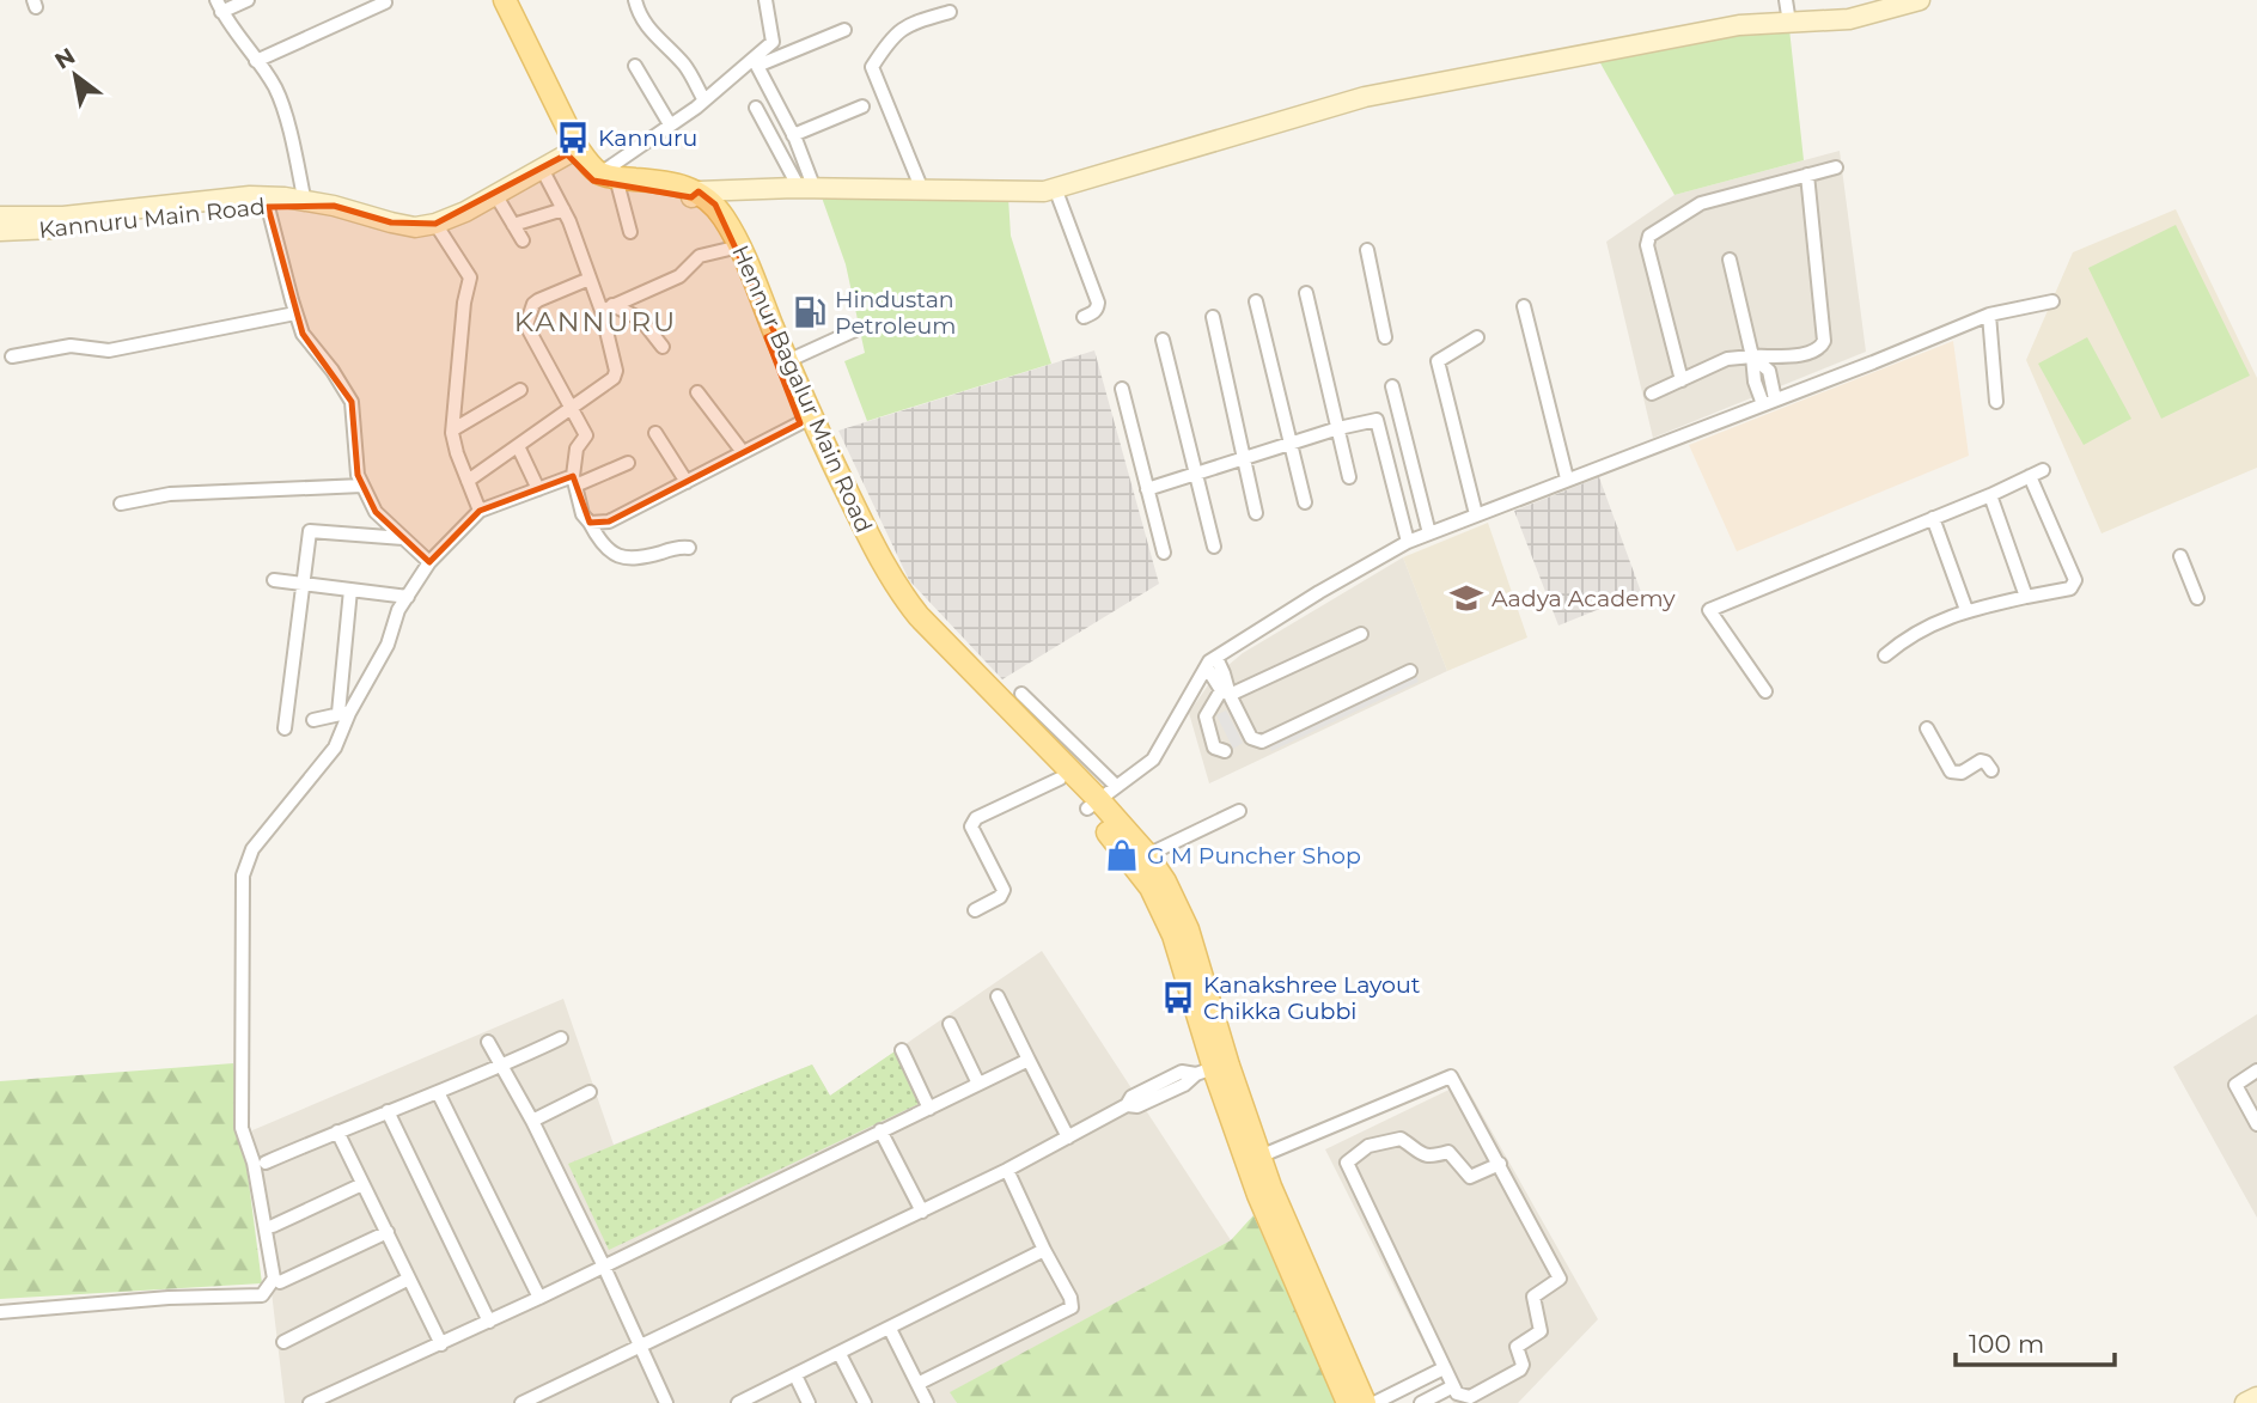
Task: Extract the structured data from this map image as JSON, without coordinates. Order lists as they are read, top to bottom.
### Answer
{
  "streets": {
    "main road": ["Hennur Bagalur Main Road"],
    "street": ["Kannuru Main Road"]
  },
  "districts": ["KANNURU"],
  "places": {
    "bus stop": ["Kannuru", "Kanakshree Layout Chikka Gubbi"],
    "fuel station": ["Hindustan Petroleum"],
    "school or university": ["Aadya Academy"],
    "shop": ["G M Puncher Shop"]
  },
  "scale_bar": "100 m",
  "north": "top left"
}
